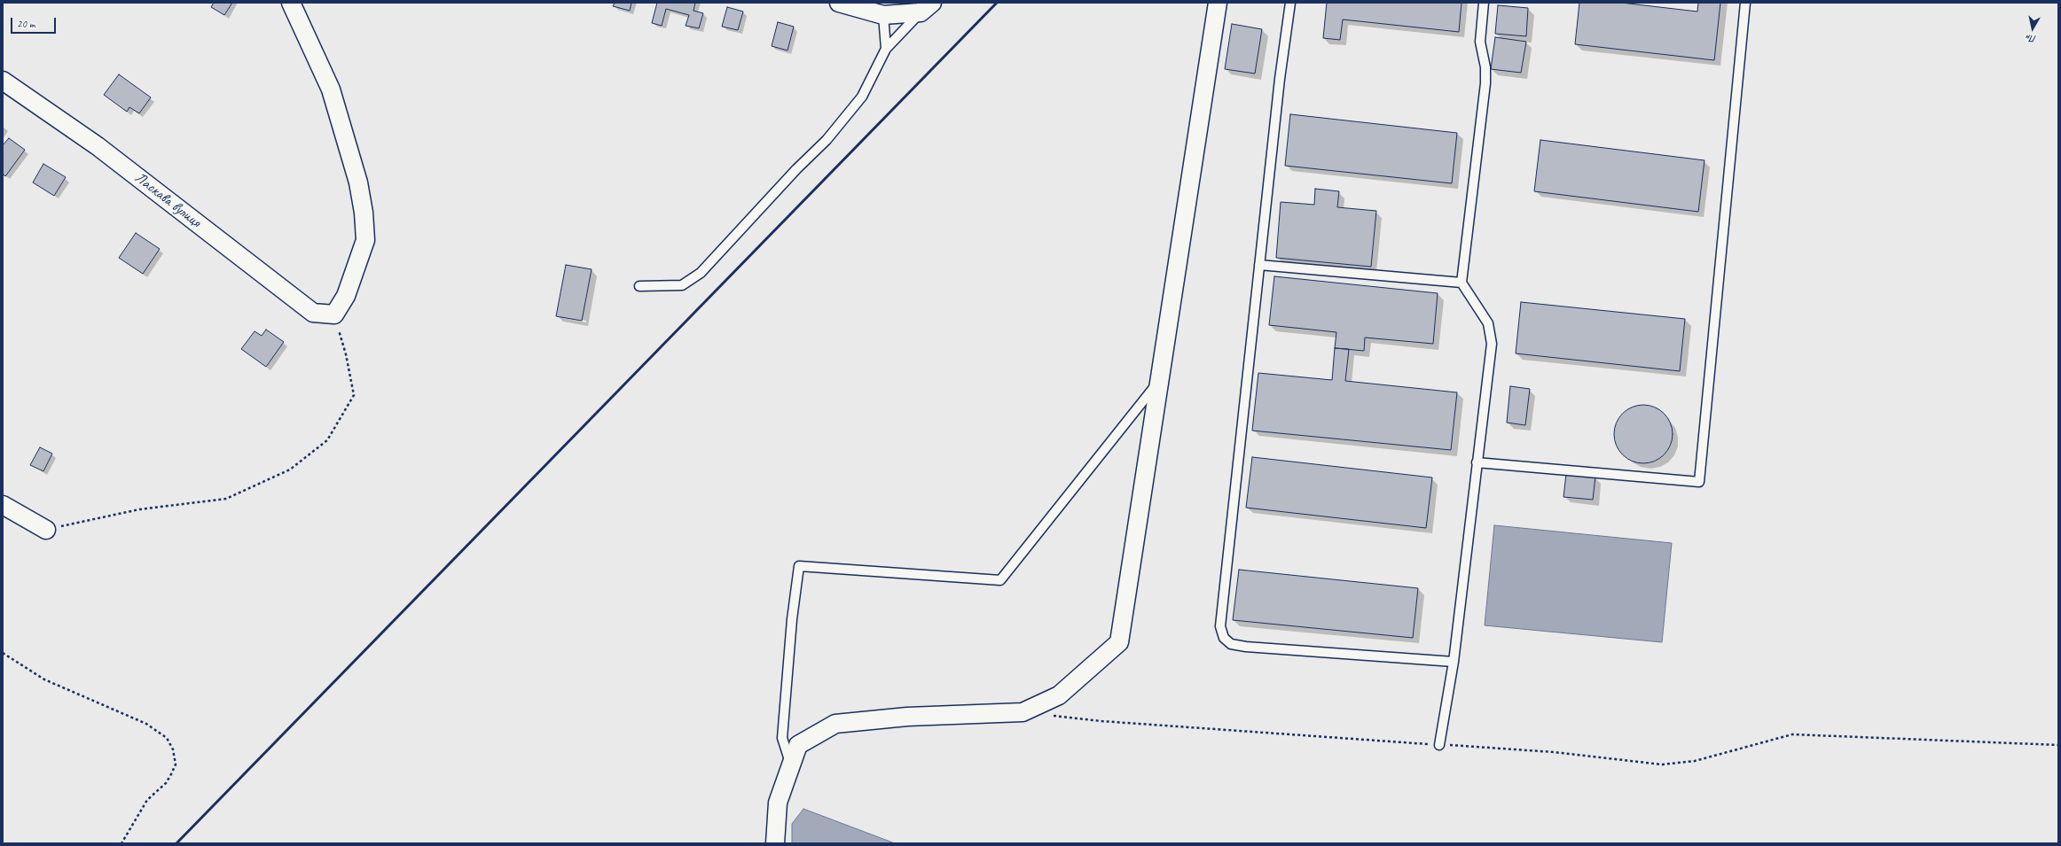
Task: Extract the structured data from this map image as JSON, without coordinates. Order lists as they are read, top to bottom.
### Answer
{
  "streets": {
    "street": ["Ласкава вулиця"]
  },
  "scale_bar": "20 m",
  "north": "bottom"
}
